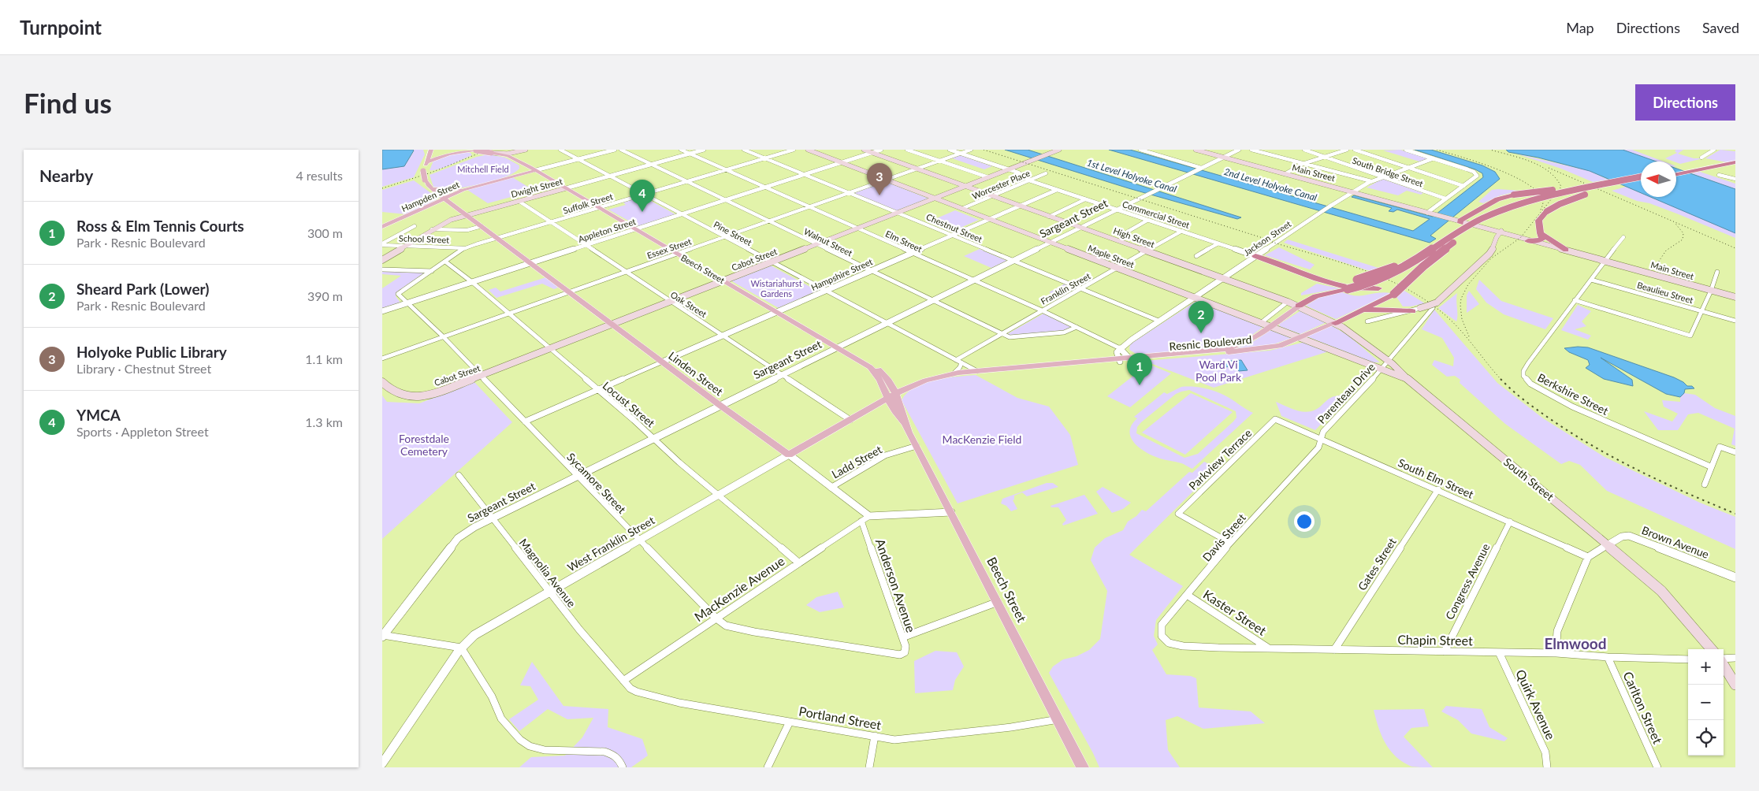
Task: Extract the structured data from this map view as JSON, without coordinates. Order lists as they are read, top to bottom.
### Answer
{
  "streets": {
    "main road": [
      "Main Street",
      "Dwight Street",
      "Hampden Street",
      "High Street",
      "Maple Street",
      "Cabot Street",
      "Beech Street",
      "Resnic Boulevard",
      "Linden Street",
      "South Street",
      "West Franklin Street"
    ],
    "street": [
      "South Bridge Street",
      "Worcester Place",
      "Suffolk Street",
      "Commercial Street",
      "Sargeant Street",
      "Chestnut Street",
      "Appleton Street",
      "Pine Street",
      "Jackson Street",
      "School Street",
      "Elm Street",
      "Walnut Street",
      "Essex Street",
      "Hampshire Street",
      "Franklin Street",
      "Beaulieu Street",
      "Oak Street",
      "Parenteau Drive",
      "Berkshire Street",
      "Locust Street",
      "Parkview Terrace",
      "Ladd Street",
      "South Elm Street",
      "Sycamore Street",
      "Davis Street",
      "Brown Avenue",
      "Gates Street",
      "Magnolia Avenue",
      "Congress Avenue",
      "Anderson Avenue",
      "MacKenzie Avenue",
      "Kaster Street",
      "Chapin Street",
      "Quirk Avenue",
      "Carlton Street",
      "Portland Street"
    ]
  },
  "crossings": [
    ["South Bridge Street", "Jackson Street"],
    ["Main Street", "Sargeant Street"],
    ["Main Street", "Jackson Street"],
    ["Main Street", "Berkshire Street"],
    ["Worcester Place", "Commercial Street"],
    ["Worcester Place", "High Street"],
    ["Worcester Place", "Maple Street"],
    ["Dwight Street", "Pine Street"],
    ["Dwight Street", "School Street"],
    ["Dwight Street", "Elm Street"],
    ["Dwight Street", "Walnut Street"],
    ["Dwight Street", "Beech Street"],
    ["Dwight Street", "Oak Street"],
    ["Dwight Street", "Linden Street"],
    ["Hampden Street", "Pine Street"],
    ["Hampden Street", "Beech Street"],
    ["Hampden Street", "Linden Street"],
    ["Suffolk Street", "Chestnut Street"],
    ["Suffolk Street", "Pine Street"],
    ["Suffolk Street", "School Street"],
    ["Suffolk Street", "Elm Street"],
    ["Suffolk Street", "Walnut Street"],
    ["Suffolk Street", "Beech Street"],
    ["Suffolk Street", "Oak Street"],
    ["Suffolk Street", "Linden Street"],
    ["Suffolk Street", "Locust Street"],
    ["Suffolk Street", "Sycamore Street"],
    ["Commercial Street", "Sargeant Street"],
    ["Commercial Street", "Jackson Street"],
    ["Commercial Street", "Essex Street"],
    ["Commercial Street", "Cabot Street"],
    ["Commercial Street", "Hampshire Street"],
    ["Commercial Street", "Franklin Street"],
    ["Sargeant Street", "Chestnut Street"],
    ["Sargeant Street", "Pine Street"],
    ["Sargeant Street", "High Street"],
    ["Sargeant Street", "Elm Street"],
    ["Sargeant Street", "Walnut Street"],
    ["Sargeant Street", "Maple Street"],
    ["Sargeant Street", "Beech Street"],
    ["Sargeant Street", "Oak Street"],
    ["Sargeant Street", "Linden Street"],
    ["Sargeant Street", "Locust Street"],
    ["Sargeant Street", "Sycamore Street"],
    ["Sargeant Street", "Magnolia Avenue"],
    ["Chestnut Street", "Appleton Street"],
    ["Chestnut Street", "Jackson Street"],
    ["Chestnut Street", "Essex Street"],
    ["Chestnut Street", "Cabot Street"],
    ["Chestnut Street", "Hampshire Street"],
    ["Chestnut Street", "Franklin Street"],
    ["Appleton Street", "Pine Street"],
    ["Appleton Street", "High Street"],
    ["Appleton Street", "Elm Street"],
    ["Appleton Street", "Walnut Street"],
    ["Appleton Street", "Maple Street"],
    ["Appleton Street", "Beech Street"],
    ["Appleton Street", "Oak Street"],
    ["Appleton Street", "Linden Street"],
    ["Appleton Street", "Locust Street"],
    ["Appleton Street", "Sycamore Street"],
    ["Pine Street", "Essex Street"],
    ["Pine Street", "Cabot Street"],
    ["Pine Street", "Hampshire Street"],
    ["Pine Street", "Franklin Street"],
    ["Pine Street", "Resnic Boulevard"],
    ["High Street", "Jackson Street"],
    ["High Street", "Essex Street"],
    ["High Street", "Cabot Street"],
    ["High Street", "Hampshire Street"],
    ["High Street", "Franklin Street"],
    ["High Street", "Resnic Boulevard"],
    ["High Street", "Parenteau Drive"],
    ["High Street", "South Street"],
    ["Jackson Street", "Elm Street"],
    ["Jackson Street", "Maple Street"],
    ["Elm Street", "Walnut Street"],
    ["Elm Street", "Essex Street"],
    ["Elm Street", "Cabot Street"],
    ["Elm Street", "Hampshire Street"],
    ["Elm Street", "Franklin Street"],
    ["Walnut Street", "Essex Street"],
    ["Walnut Street", "Cabot Street"],
    ["Walnut Street", "Hampshire Street"],
    ["Walnut Street", "Franklin Street"],
    ["Essex Street", "Maple Street"],
    ["Essex Street", "Beech Street"],
    ["Essex Street", "Oak Street"],
    ["Essex Street", "Linden Street"],
    ["Essex Street", "Locust Street"],
    ["Essex Street", "Sycamore Street"],
    ["Maple Street", "Cabot Street"],
    ["Maple Street", "Hampshire Street"],
    ["Maple Street", "Franklin Street"],
    ["Maple Street", "Resnic Boulevard"],
    ["Maple Street", "Parenteau Drive"],
    ["Maple Street", "South Street"],
    ["Cabot Street", "Beech Street"],
    ["Cabot Street", "Oak Street"],
    ["Cabot Street", "Linden Street"],
    ["Cabot Street", "Locust Street"],
    ["Cabot Street", "Sycamore Street"],
    ["Beech Street", "Hampshire Street"],
    ["Beech Street", "Resnic Boulevard"],
    ["Beech Street", "Linden Street"],
    ["Beech Street", "Ladd Street"],
    ["Beech Street", "West Franklin Street"],
    ["Beech Street", "Portland Street"],
    ["Hampshire Street", "Oak Street"],
    ["Hampshire Street", "Linden Street"],
    ["Hampshire Street", "Locust Street"],
    ["Hampshire Street", "Sycamore Street"],
    ["Beaulieu Street", "Berkshire Street"],
    ["Oak Street", "West Franklin Street"],
    ["Resnic Boulevard", "West Franklin Street"],
    ["Linden Street", "Ladd Street"],
    ["Linden Street", "West Franklin Street"],
    ["Linden Street", "MacKenzie Avenue"],
    ["Parenteau Drive", "South Elm Street"],
    ["Parenteau Drive", "South Street"],
    ["Parenteau Drive", "Davis Street"],
    ["Locust Street", "West Franklin Street"],
    ["Locust Street", "MacKenzie Avenue"],
    ["Parkview Terrace", "South Elm Street"],
    ["Parkview Terrace", "Davis Street"],
    ["South Elm Street", "Davis Street"],
    ["South Elm Street", "Gates Street"],
    ["South Elm Street", "Congress Avenue"],
    ["South Street", "Brown Avenue"],
    ["Sycamore Street", "West Franklin Street"],
    ["Sycamore Street", "Anderson Avenue"],
    ["Sycamore Street", "MacKenzie Avenue"],
    ["Davis Street", "Kaster Street"],
    ["Davis Street", "Chapin Street"],
    ["West Franklin Street", "Magnolia Avenue"],
    ["Gates Street", "Chapin Street"],
    ["Magnolia Avenue", "MacKenzie Avenue"],
    ["Magnolia Avenue", "Portland Street"],
    ["Congress Avenue", "Chapin Street"],
    ["Anderson Avenue", "MacKenzie Avenue"],
    ["MacKenzie Avenue", "Portland Street"],
    ["Kaster Street", "Chapin Street"],
    ["Chapin Street", "Quirk Avenue"],
    ["Chapin Street", "Carlton Street"]
  ],
  "districts": ["Elmwood"],
  "water": ["1st Level Holyoke Canal", "2nd Level Holyoke Canal"],
  "parks": [
    "Mitchell Field",
    "Wistariahurst Gardens",
    "Ward Vi Pool Park",
    "Forestdale Cemetery",
    "MacKenzie Field"
  ],
  "north": "left",
  "page": {
    "header": "Turnpoint",
    "nav": ["Map", "Directions", "Saved"],
    "buttons": "Directions",
    "title": "Find us",
    "heading": ["Nearby", "4 results"],
    "pins": [
      "3",
      "4",
      "2",
      "1"
    ],
    "list": [
      {
        "mark": "1",
        "name": "Ross & Elm Tennis Courts",
        "note": "Park · Resnic Boulevard",
        "value": "300 m"
      },
      {
        "mark": "2",
        "name": "Sheard Park (Lower)",
        "note": "Park · Resnic Boulevard",
        "value": "390 m"
      },
      {
        "mark": "3",
        "name": "Holyoke Public Library",
        "note": "Library · Chestnut Street",
        "value": "1.1 km"
      },
      {
        "mark": "4",
        "name": "YMCA",
        "note": "Sports · Appleton Street",
        "value": "1.3 km"
      }
    ],
    "map_buttons": ["+", "−"]
  }
}
